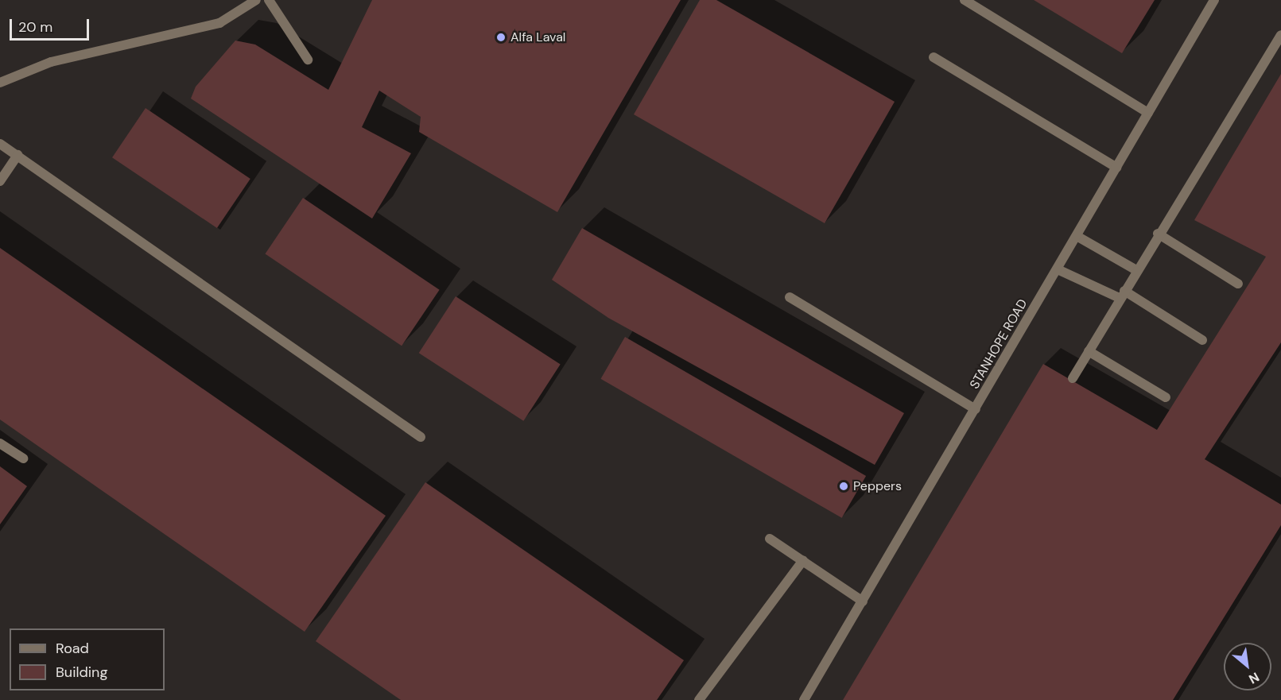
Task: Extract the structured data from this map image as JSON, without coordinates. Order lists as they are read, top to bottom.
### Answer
{
  "streets": {
    "street": ["STANHOPE ROAD"]
  },
  "places": ["Alfa Laval", "Peppers"],
  "legend": ["Road", "Building"],
  "scale_bar": "20 m",
  "north": "bottom right"
}
